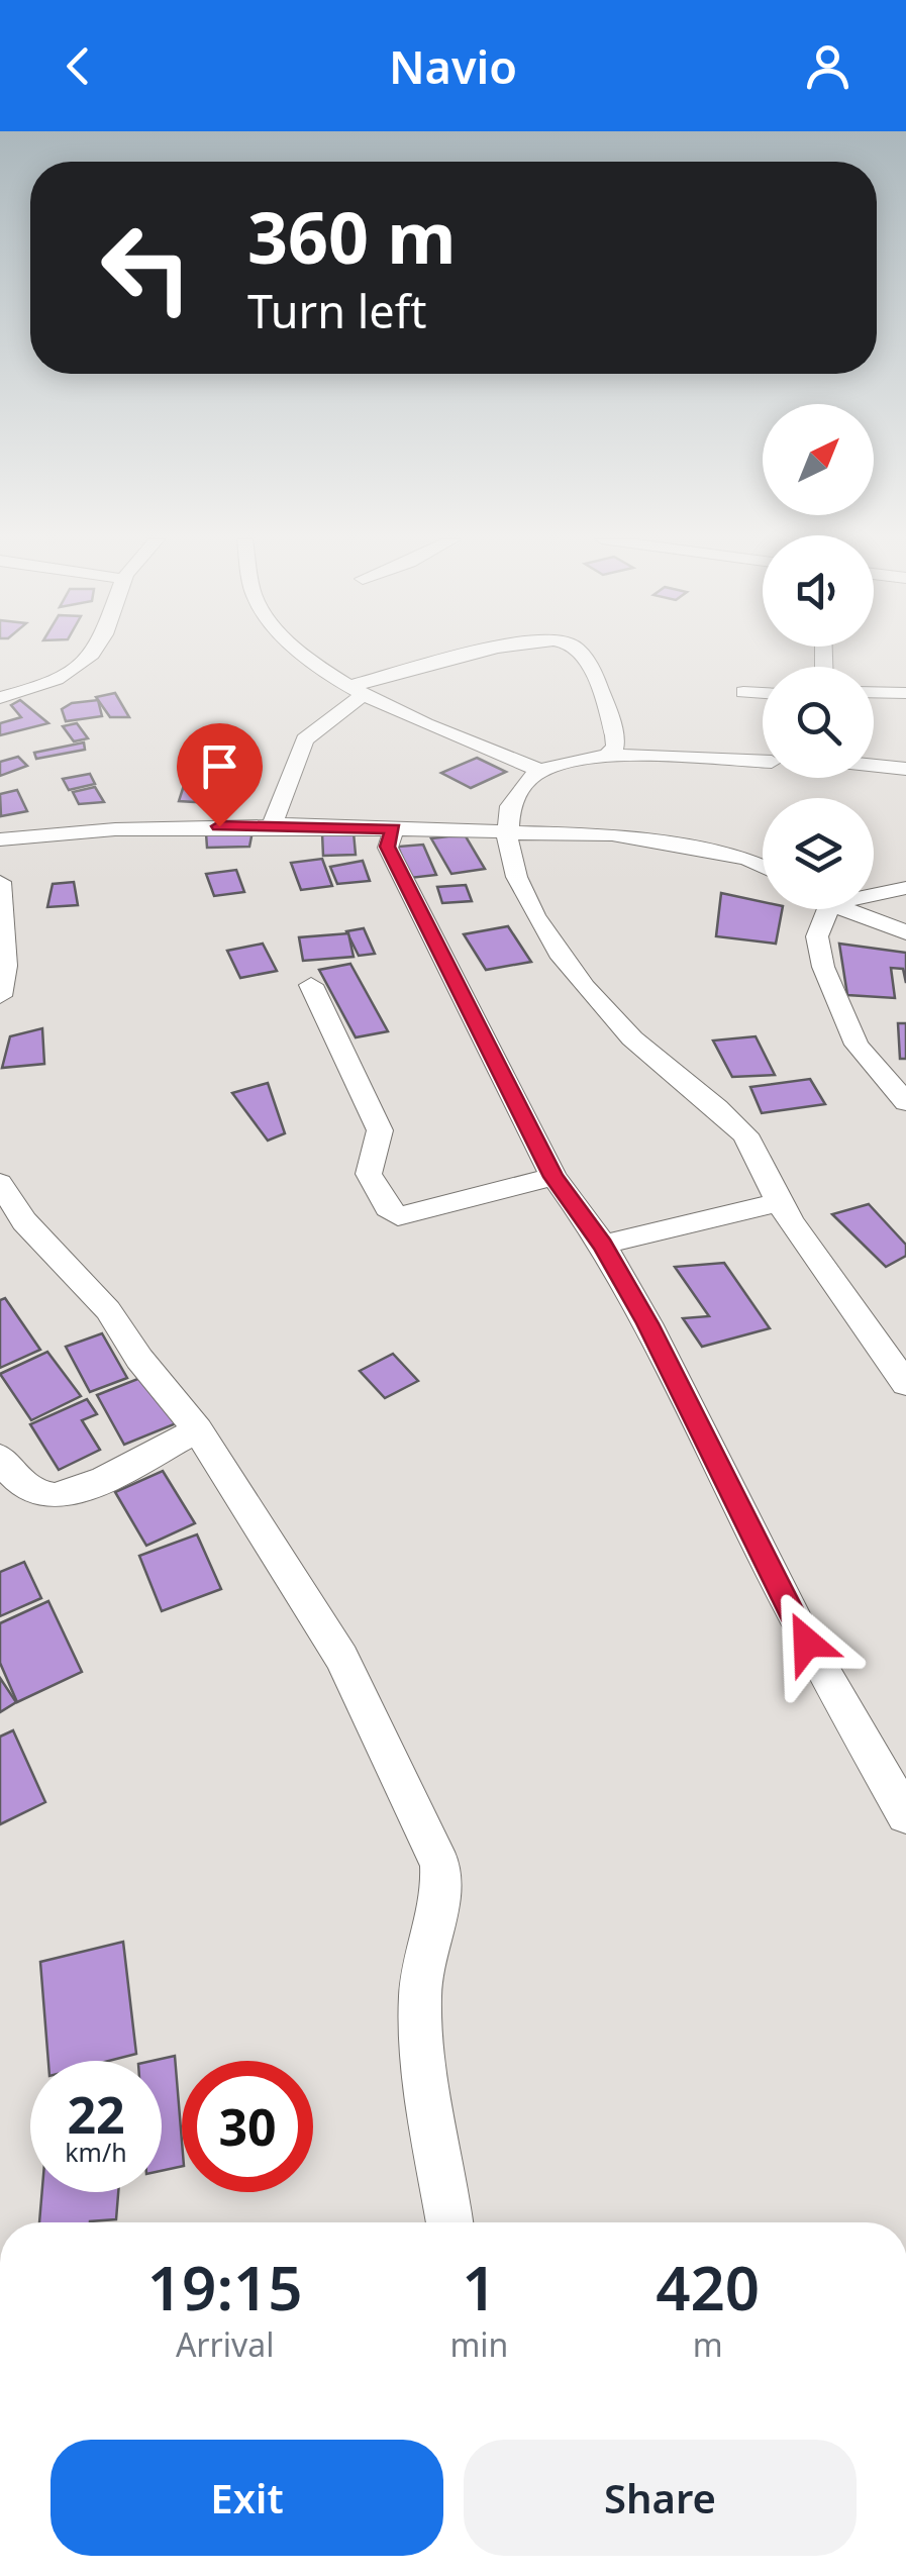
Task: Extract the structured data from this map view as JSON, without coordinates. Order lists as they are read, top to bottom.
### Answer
{
  "north": "top right",
  "page": {
    "header": "Navio",
    "turn": ["360 m", "Turn left"],
    "speed": "22 km/h",
    "limit": "30",
    "eta": [
      "19:15",
      "Arrival",
      "1",
      "min",
      "420",
      "m"
    ],
    "buttons": ["Exit", "Share"]
  }
}
